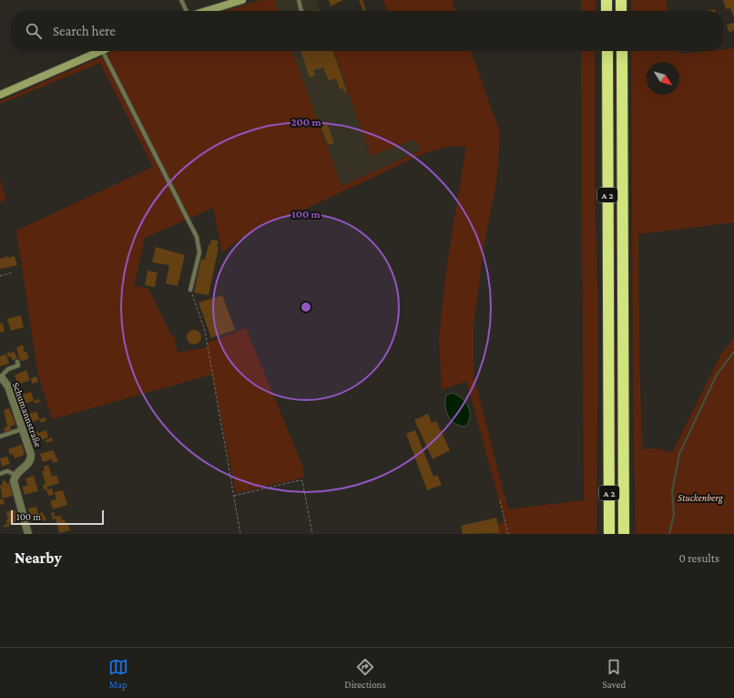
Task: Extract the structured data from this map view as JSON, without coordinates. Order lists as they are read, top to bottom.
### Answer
{
  "streets": {
    "highway": ["A 2"],
    "street": ["Schumannstraße"]
  },
  "parks": ["Stuckenberg"],
  "scale_bar": "100 m",
  "north": "bottom right",
  "page": {
    "search": "Search here",
    "scale": "100 m",
    "heading": ["Nearby", "0 results"],
    "nav": ["Map", "Directions", "Saved"]
  },
  "rings": ["200 m", "100 m"]
}
